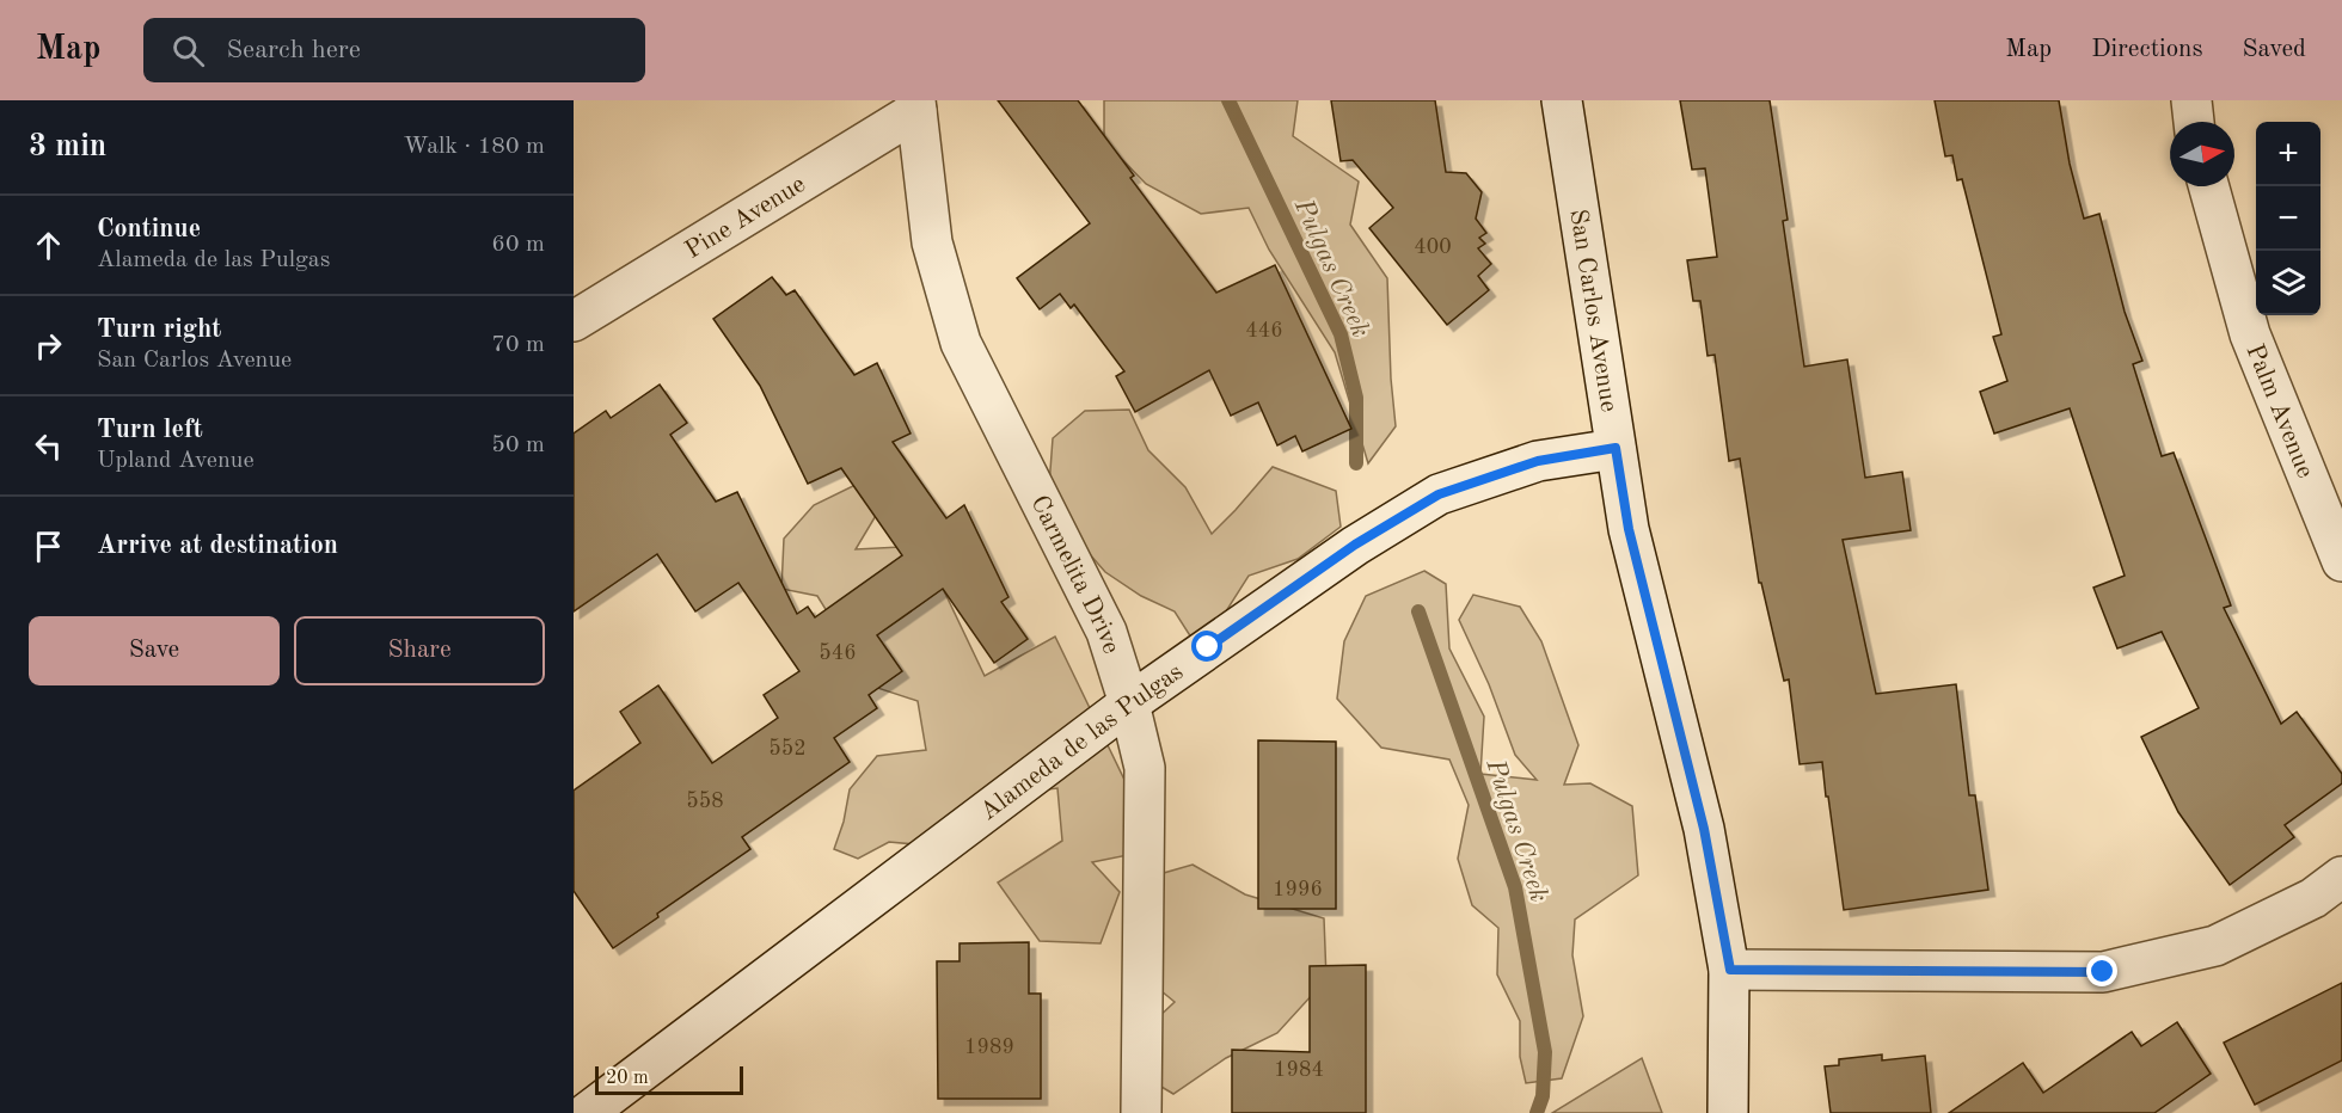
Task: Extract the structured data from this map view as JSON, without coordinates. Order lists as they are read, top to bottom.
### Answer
{
  "streets": {
    "street": [
      "Pine Avenue",
      "San Carlos Avenue",
      "Palm Avenue",
      "Carmelita Drive",
      "Alameda de las Pulgas"
    ]
  },
  "crossings": [
    ["Pine Avenue", "Carmelita Drive"],
    ["San Carlos Avenue", "Alameda de las Pulgas"],
    ["Carmelita Drive", "Alameda de las Pulgas"]
  ],
  "water": ["Pulgas Creek"],
  "house_numbers": [
    "400",
    "446",
    "546",
    "552",
    "558",
    "1996",
    "1989",
    "1984"
  ],
  "scale_bar": "20 m",
  "north": "right",
  "page": {
    "header": "Map",
    "search": "Search here",
    "nav": ["Map", "Directions", "Saved"],
    "heading": ["3 min", "Walk · 180 m"],
    "map_buttons": ["+", "−"],
    "list": [
      ["Continue", "Alameda de las Pulgas", "60 m"],
      ["Turn right", "San Carlos Avenue", "70 m"],
      ["Turn left", "Upland Avenue", "50 m"],
      "Arrive at destination"
    ],
    "buttons": ["Save", "Share"],
    "scale": "20 m"
  }
}
